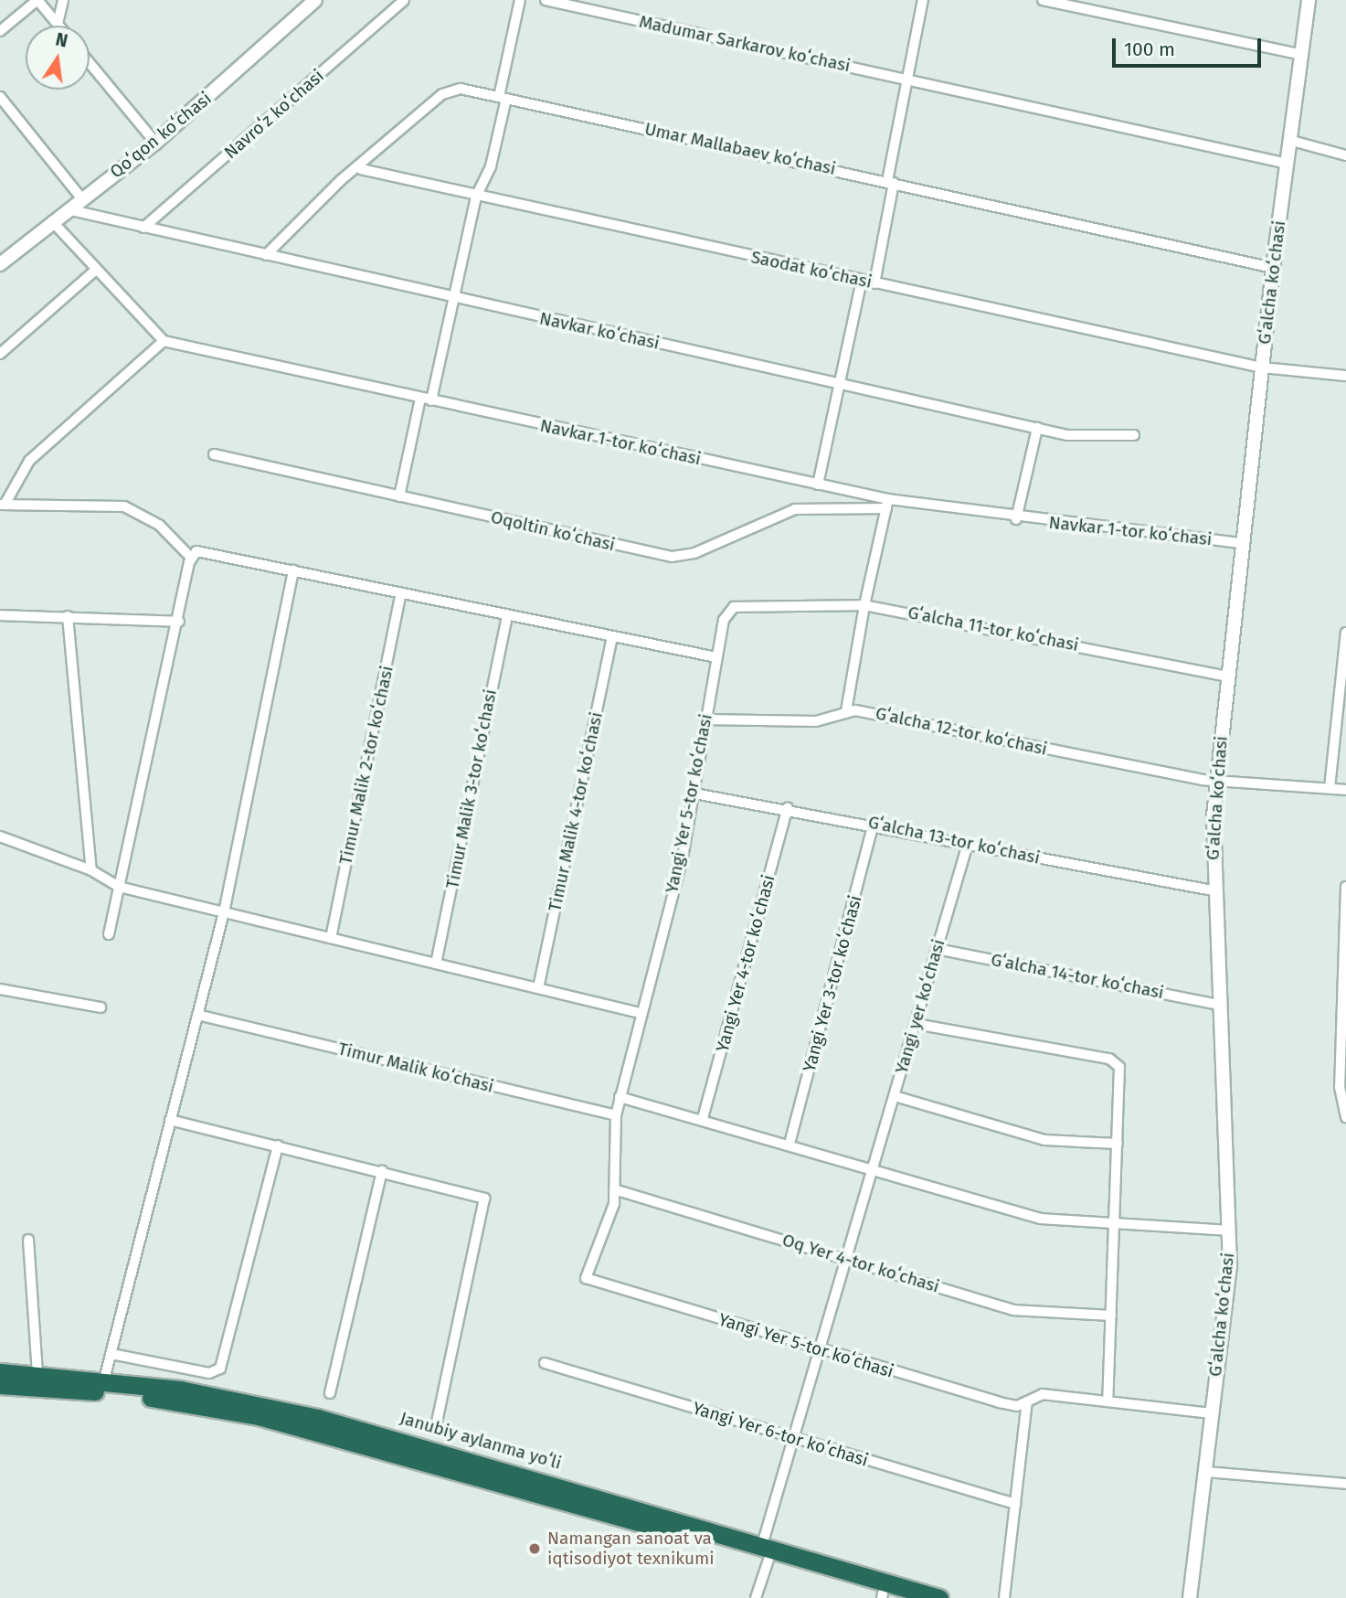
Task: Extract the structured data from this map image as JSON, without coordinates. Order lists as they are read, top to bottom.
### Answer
{
  "streets": {
    "highway": ["Janubiy aylanma yoʻli"],
    "street": [
      "Madumar Sarkarov koʻchasi",
      "Navroʻz koʻchasi",
      "Qoʻqon koʻchasi",
      "Umar Mallabaev koʻchasi",
      "Saodat koʻchasi",
      "Gʻalcha koʻchasi",
      "Navkar koʻchasi",
      "Navkar 1-tor koʻchasi",
      "Oqoltin koʻchasi",
      "Gʻalcha 11-tor koʻchasi",
      "Gʻalcha 12-tor koʻchasi",
      "Timur Malik 2-tor koʻchasi",
      "Timur Malik 3-tor koʻchasi",
      "Yangi Yer 5-tor koʻchasi",
      "Timur Malik 4-tor koʻchasi",
      "Gʻalcha 13-tor koʻchasi",
      "Yangi Yer 4-tor koʻchasi",
      "Gʻalcha 14-tor koʻchasi",
      "Yangi Yer 3-tor koʻchasi",
      "Yangi yer koʻchasi",
      "Timur Malik koʻchasi",
      "Oq Yer 4-tor koʻchasi",
      "Yangi Yer 6-tor koʻchasi"
    ]
  },
  "crossings": [
    ["Madumar Sarkarov koʻchasi", "Gʻalcha koʻchasi"],
    ["Navroʻz koʻchasi", "Navkar koʻchasi"],
    ["Qoʻqon koʻchasi", "Navkar koʻchasi"],
    ["Umar Mallabaev koʻchasi", "Saodat koʻchasi"],
    ["Umar Mallabaev koʻchasi", "Gʻalcha koʻchasi"],
    ["Umar Mallabaev koʻchasi", "Navkar koʻchasi"],
    ["Saodat koʻchasi", "Gʻalcha koʻchasi"],
    ["Gʻalcha koʻchasi", "Navkar 1-tor koʻchasi"],
    ["Gʻalcha koʻchasi", "Gʻalcha 11-tor koʻchasi"],
    ["Gʻalcha koʻchasi", "Gʻalcha 12-tor koʻchasi"],
    ["Gʻalcha koʻchasi", "Gʻalcha 13-tor koʻchasi"],
    ["Gʻalcha koʻchasi", "Gʻalcha 14-tor koʻchasi"],
    ["Navkar 1-tor koʻchasi", "Oqoltin koʻchasi"],
    ["Gʻalcha 11-tor koʻchasi", "Yangi Yer 5-tor koʻchasi"],
    ["Gʻalcha 12-tor koʻchasi", "Yangi Yer 5-tor koʻchasi"],
    ["Yangi Yer 5-tor koʻchasi", "Gʻalcha 13-tor koʻchasi"],
    ["Yangi Yer 5-tor koʻchasi", "Yangi yer koʻchasi"],
    ["Yangi Yer 5-tor koʻchasi", "Oq Yer 4-tor koʻchasi"],
    ["Gʻalcha 13-tor koʻchasi", "Yangi Yer 4-tor koʻchasi"],
    ["Gʻalcha 13-tor koʻchasi", "Yangi Yer 3-tor koʻchasi"],
    ["Gʻalcha 13-tor koʻchasi", "Yangi yer koʻchasi"],
    ["Gʻalcha 14-tor koʻchasi", "Yangi yer koʻchasi"],
    ["Yangi yer koʻchasi", "Oq Yer 4-tor koʻchasi"],
    ["Yangi yer koʻchasi", "Yangi Yer 6-tor koʻchasi"],
    ["Yangi yer koʻchasi", "Janubiy aylanma yoʻli"]
  ],
  "places": ["Namangan sanoat va iqtisodiyot texnikumi"],
  "scale_bar": "100 m",
  "north": "top"
}
